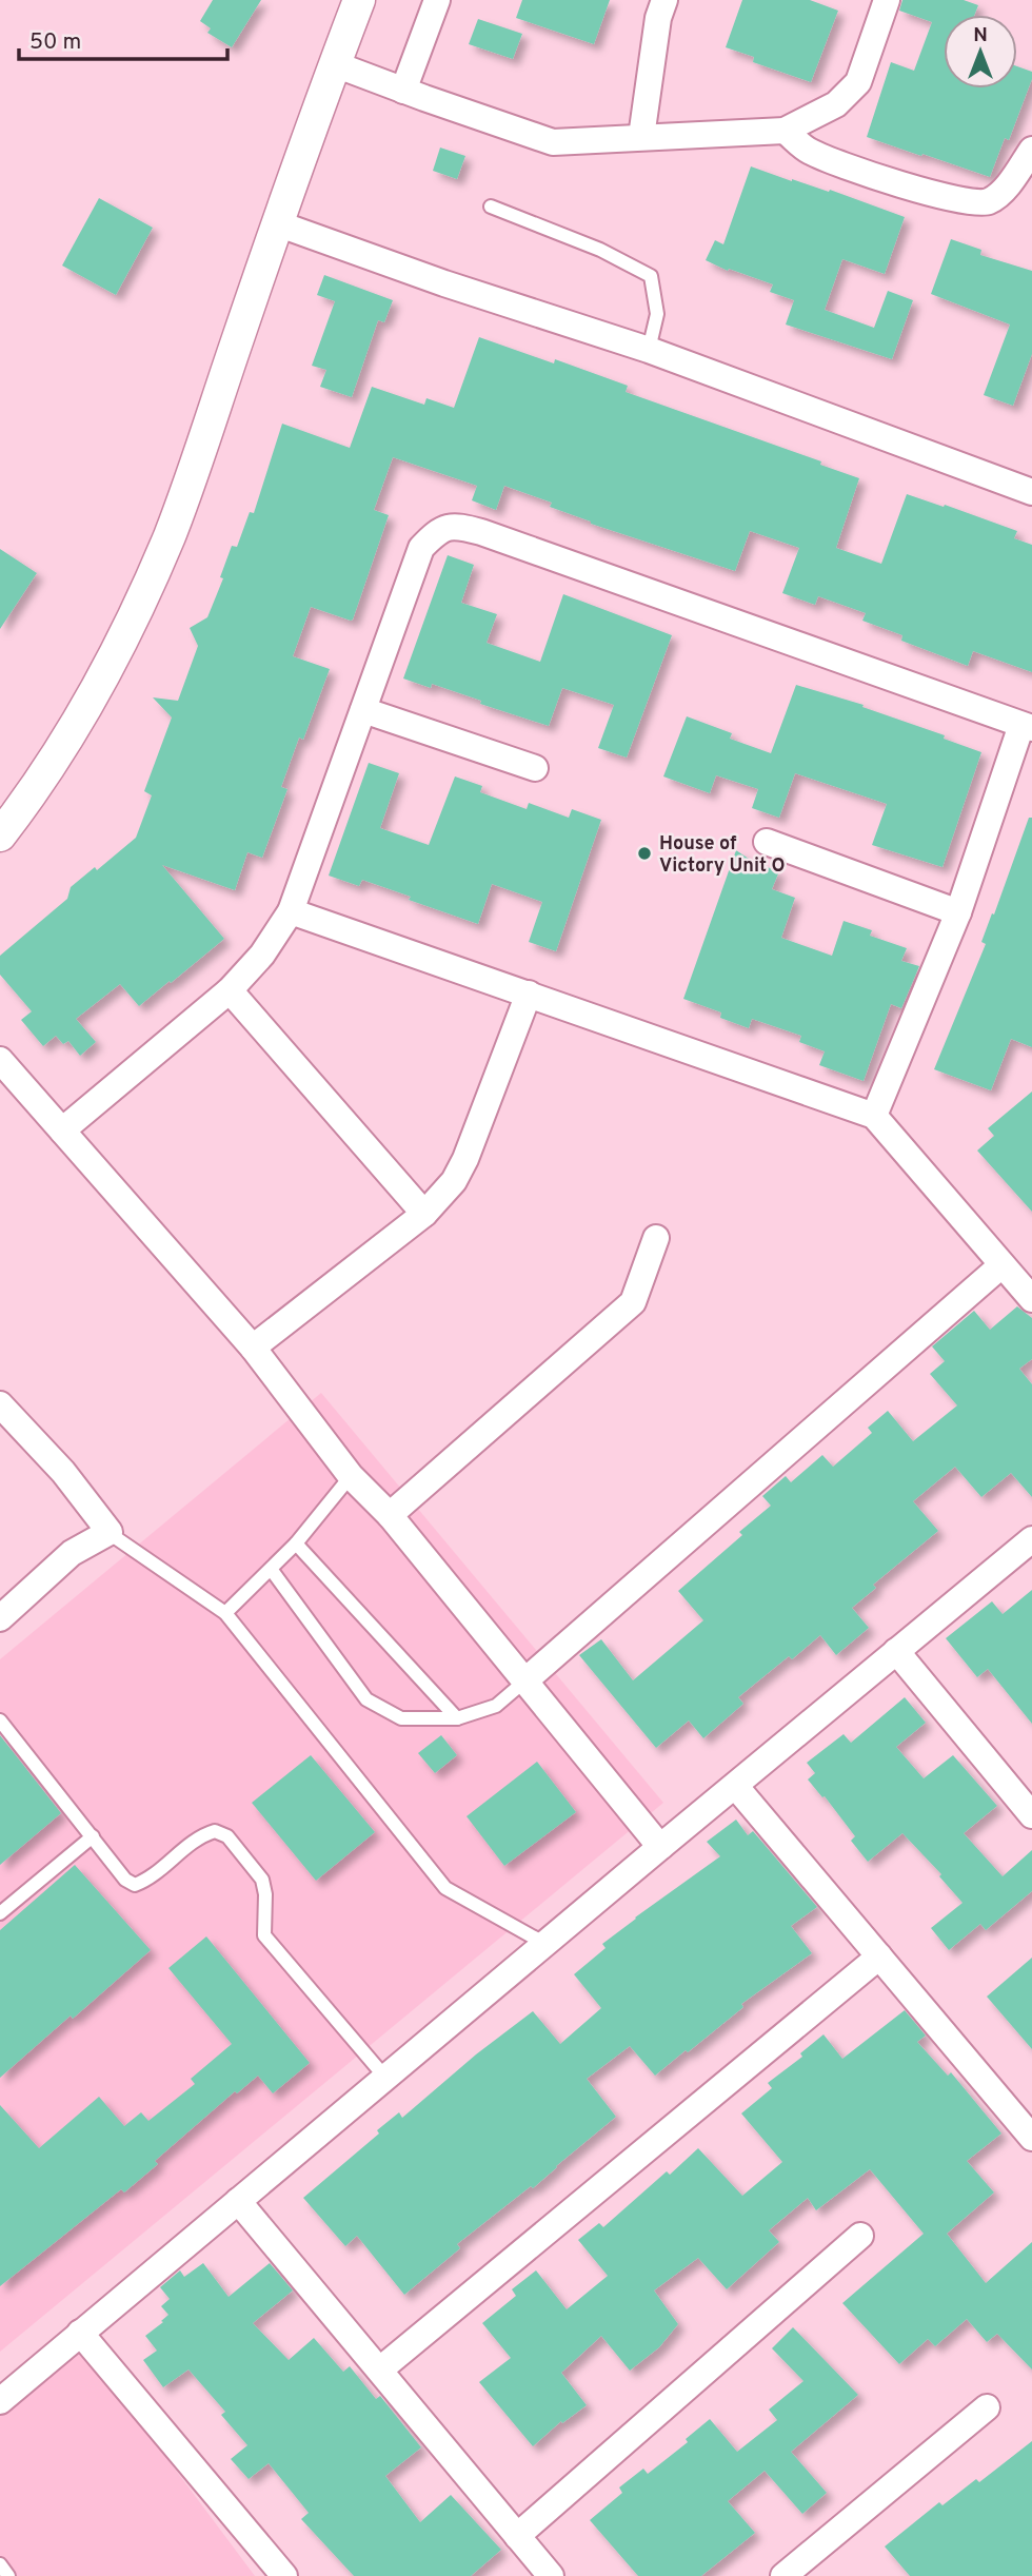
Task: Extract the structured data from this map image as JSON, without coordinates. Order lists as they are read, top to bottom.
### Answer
{
  "places": ["House of Victory Unit O"],
  "scale_bar": "50 m",
  "north": "top"
}
